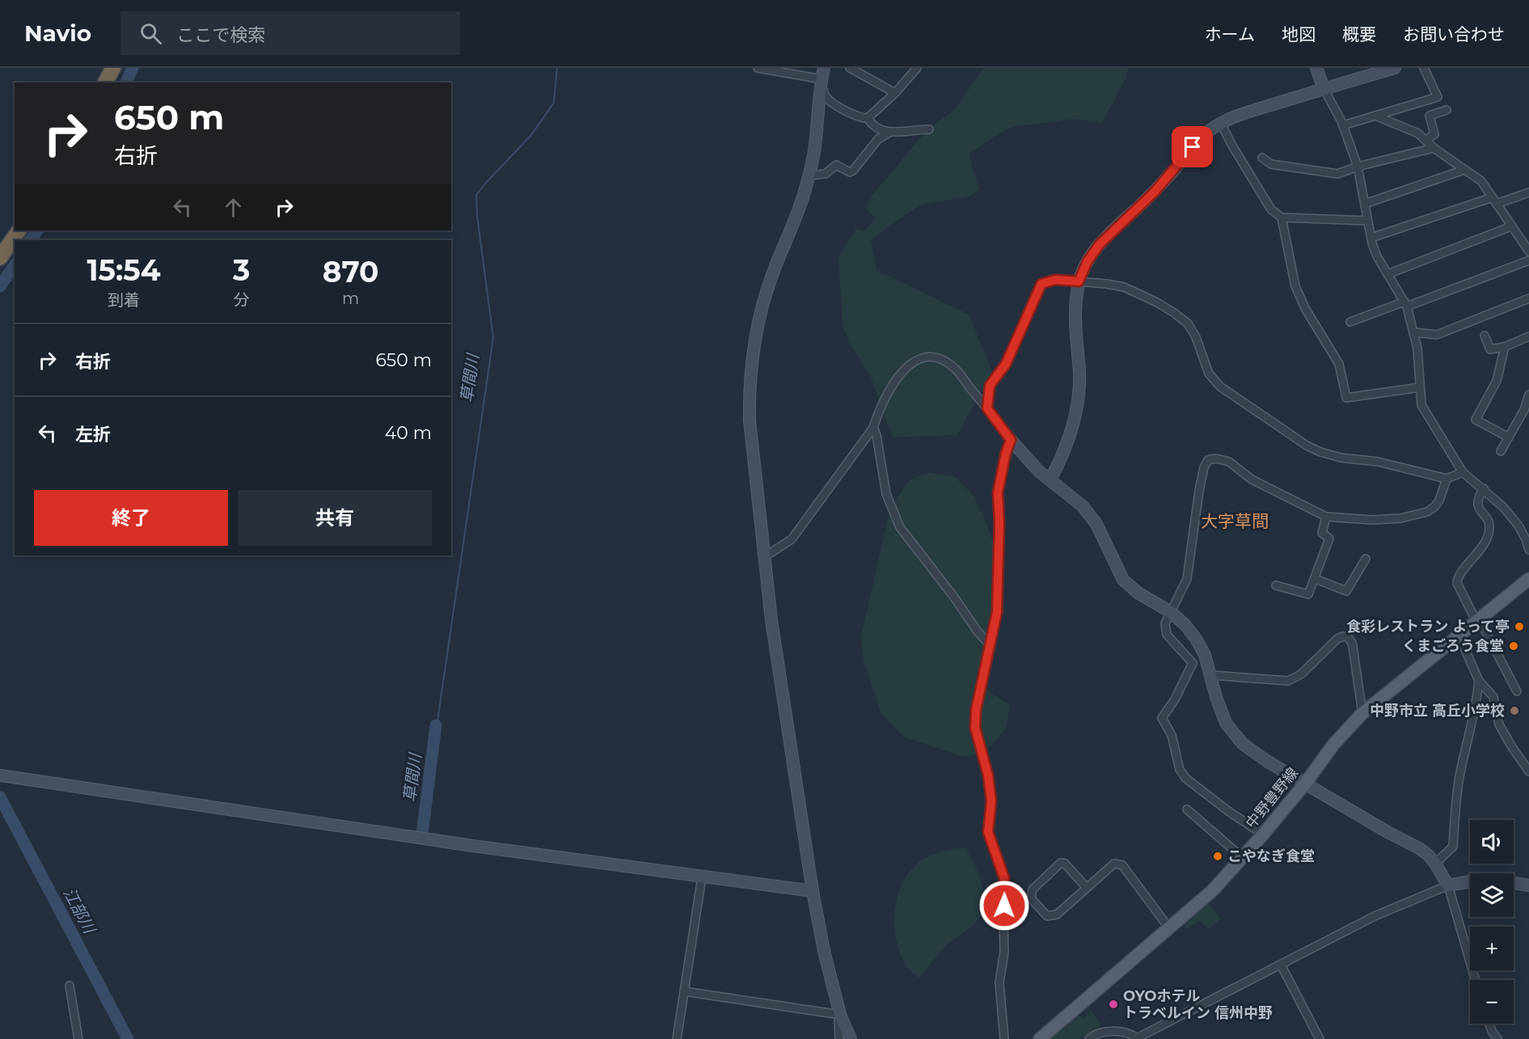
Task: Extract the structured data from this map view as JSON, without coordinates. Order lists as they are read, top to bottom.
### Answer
{
  "streets": {
    "main road": ["中野豊野線"]
  },
  "districts": ["大字草間"],
  "water": ["草間川", "江部川"],
  "places": [
    "食彩レストラン よって亭",
    "くまごろう食堂",
    "中野市立 高丘小学校",
    "こやなぎ食堂",
    "OYOホテル トラベルイン 信州中野"
  ],
  "page": {
    "header": "Navio",
    "search": "ここで検索",
    "nav": [
      "ホーム",
      "地図",
      "概要",
      "お問い合わせ"
    ],
    "turn": ["650 m", "右折"],
    "eta": [
      "15:54",
      "到着",
      "3",
      "分",
      "870",
      "m"
    ],
    "list": [
      {
        "name": "右折",
        "value": "650 m"
      },
      {
        "name": "左折",
        "value": "40 m"
      }
    ],
    "buttons": ["終了", "共有"],
    "map_buttons": ["+", "−"]
  }
}
